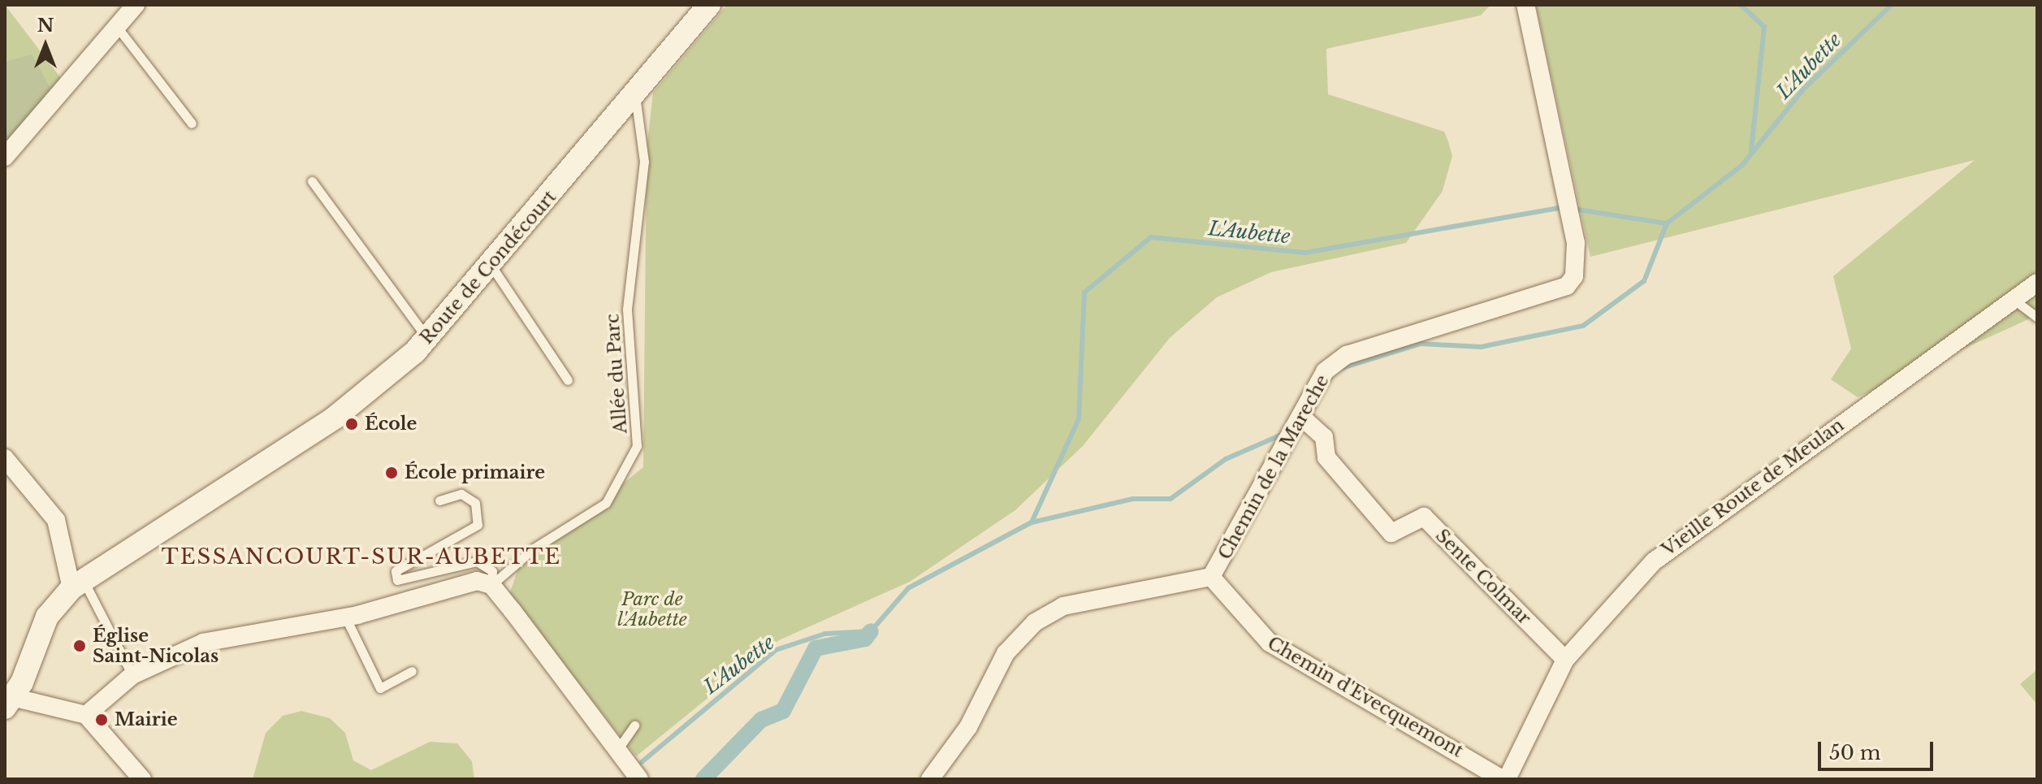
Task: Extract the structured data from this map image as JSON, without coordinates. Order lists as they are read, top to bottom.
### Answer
{
  "streets": {
    "street": [
      "Route de Condécourt",
      "Chemin de la Mareche",
      "Vieille Route de Meulan",
      "Sente Colmar",
      "Chemin d'Evecquemont"
    ],
    "lane": ["Allée du Parc"]
  },
  "crossings": [
    ["Route de Condécourt", "Allée du Parc"],
    ["Chemin de la Mareche", "Sente Colmar"],
    ["Chemin de la Mareche", "Chemin d'Evecquemont"],
    ["Vieille Route de Meulan", "Sente Colmar"],
    ["Vieille Route de Meulan", "Chemin d'Evecquemont"]
  ],
  "districts": ["TESSANCOURT-SUR-AUBETTE"],
  "water": ["L'Aubette"],
  "parks": ["Parc de l'Aubette"],
  "places": [
    "École",
    "École primaire",
    "Église Saint-Nicolas",
    "Mairie"
  ],
  "scale_bar": "50 m",
  "north": "top"
}
